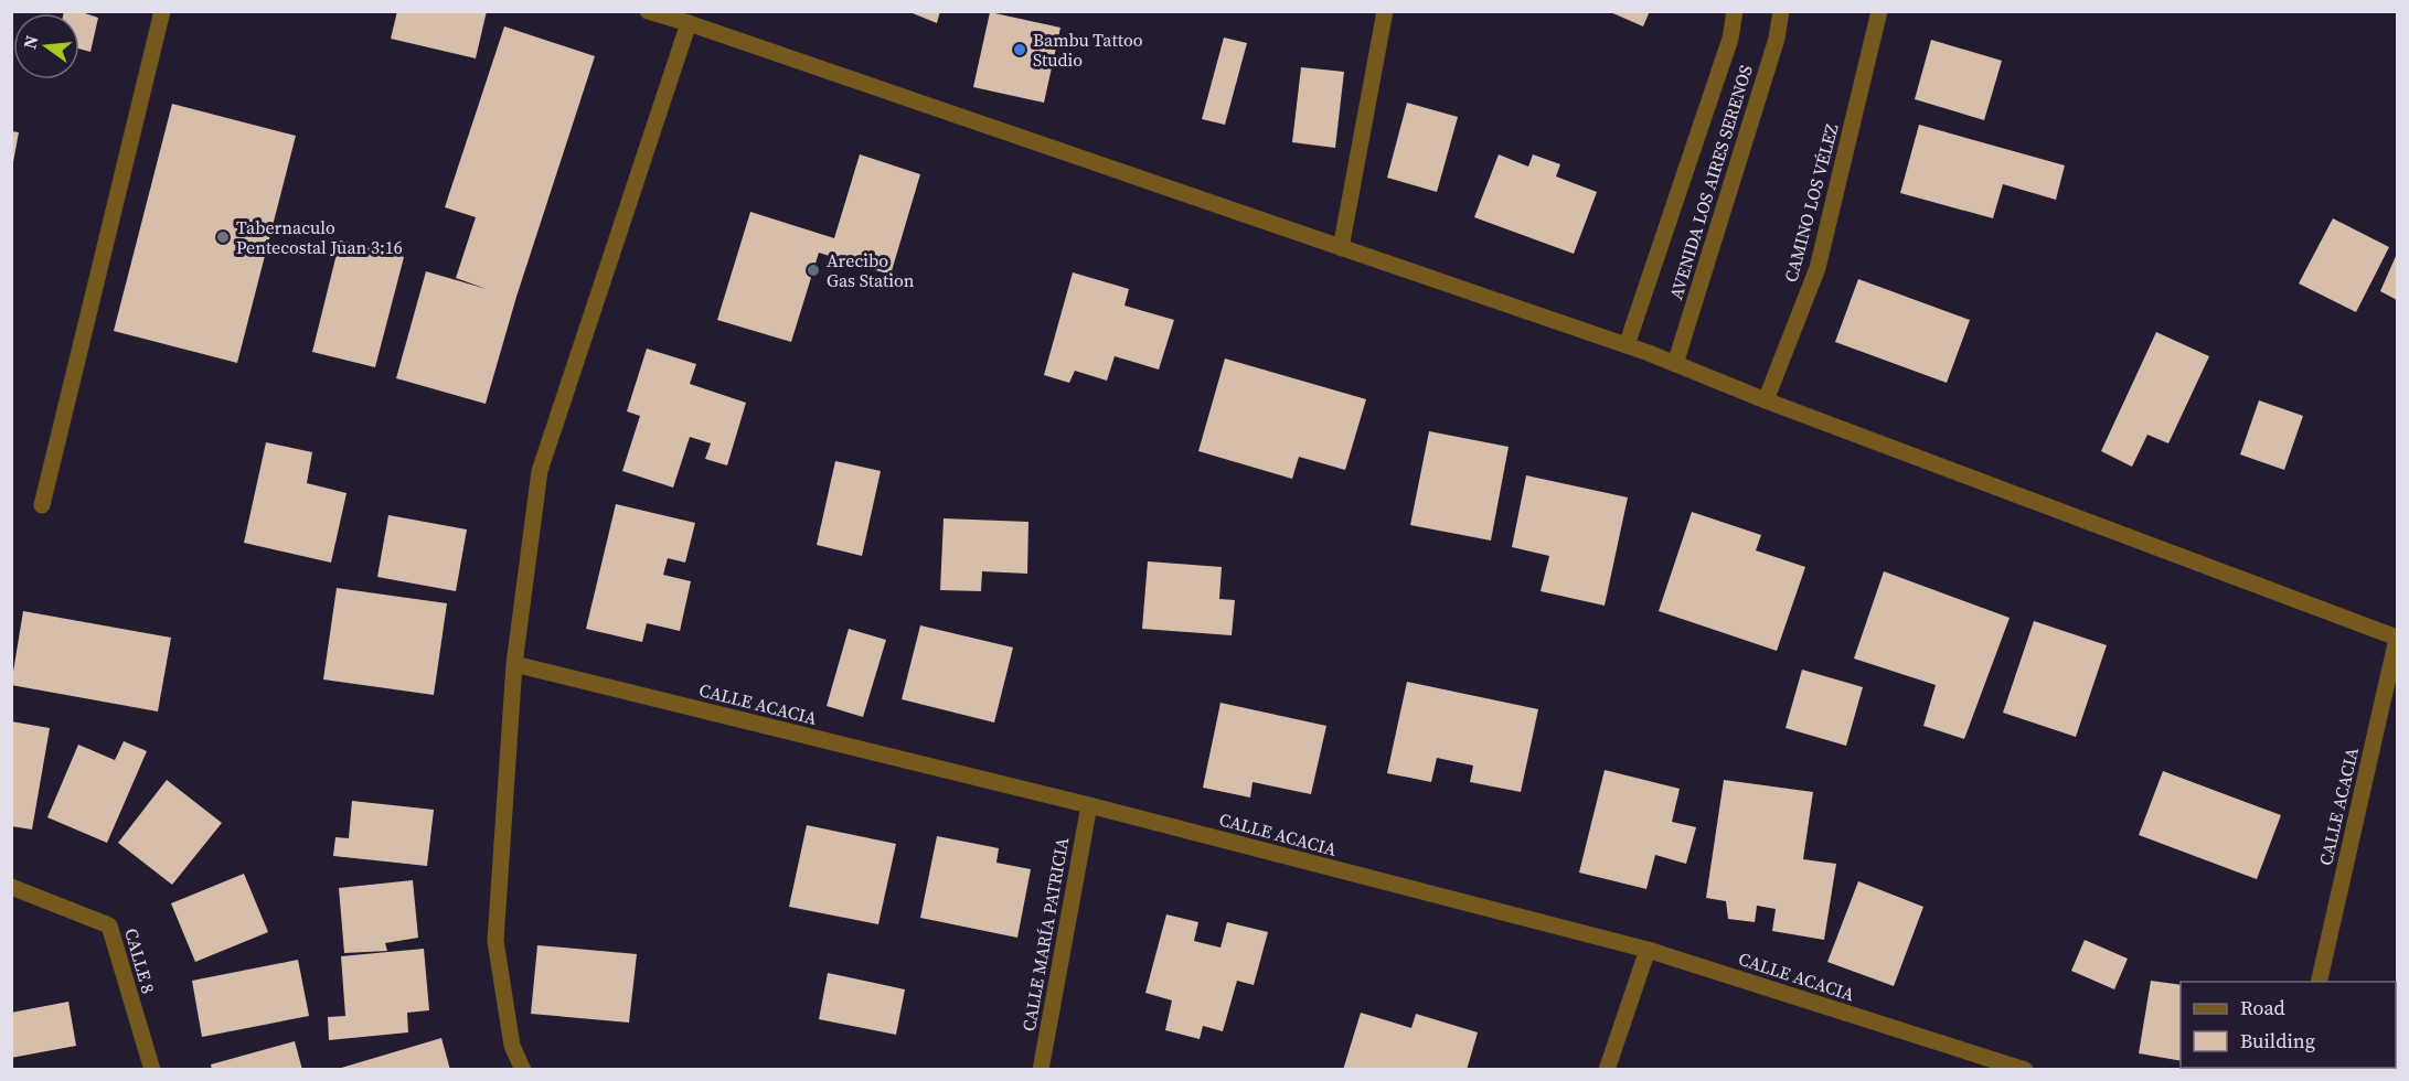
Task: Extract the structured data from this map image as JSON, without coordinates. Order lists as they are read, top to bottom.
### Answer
{
  "streets": {
    "street": [
      "AVENIDA LOS AIRES SERENOS",
      "CAMINO LOS VÉLEZ",
      "CALLE ACACIA",
      "CALLE MARÍA PATRICIA",
      "CALLE 8"
    ]
  },
  "crossings": [
    ["CALLE ACACIA", "CALLE MARÍA PATRICIA"]
  ],
  "places": ["Bambu Tattoo Studio", "Tabernaculo Pentecostal Juan 3:16", "Arecibo Gas Station"],
  "legend": ["Road", "Building"],
  "north": "left"
}
